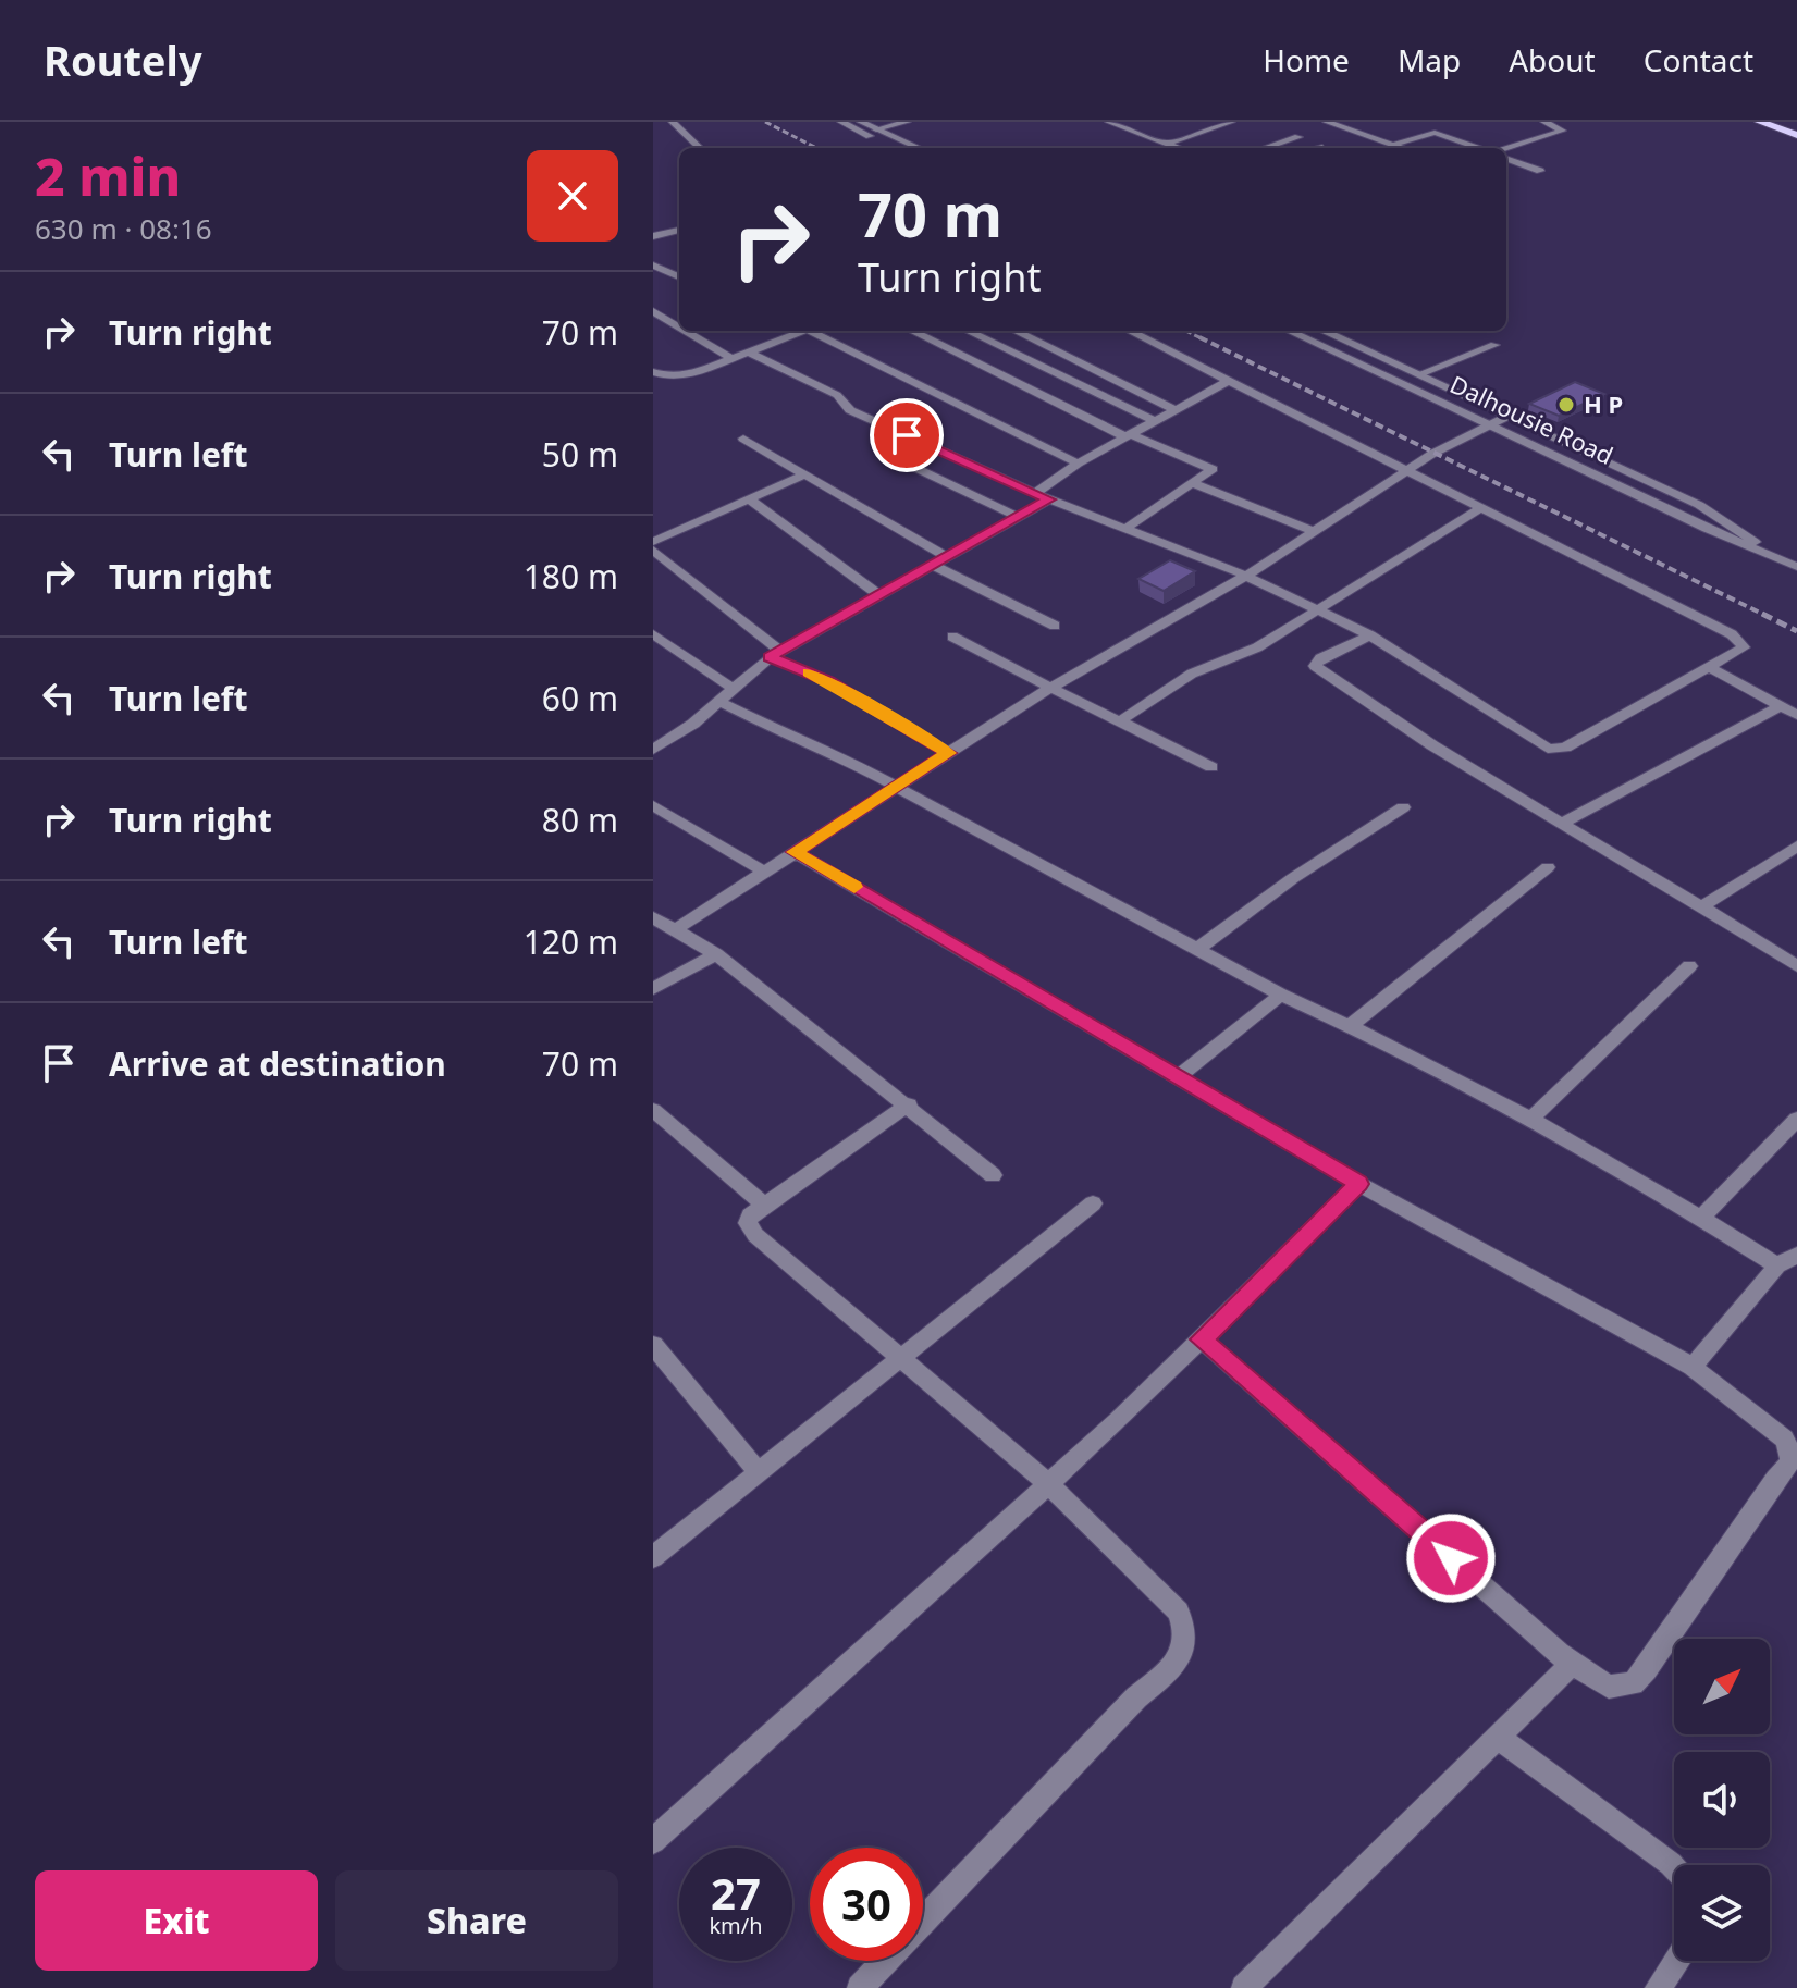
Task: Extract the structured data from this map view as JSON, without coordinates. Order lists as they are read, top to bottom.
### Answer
{
  "streets": {
    "street": ["Dalhousie Road"]
  },
  "places": ["H P"],
  "north": "top right",
  "page": {
    "header": "Routely",
    "nav": [
      "Home",
      "Map",
      "About",
      "Contact"
    ],
    "heading": ["2 min", "630 m · 08:16"],
    "turn": ["70 m", "Turn right"],
    "list": [
      {
        "name": "Turn right",
        "value": "70 m"
      },
      {
        "name": "Turn left",
        "value": "50 m"
      },
      {
        "name": "Turn right",
        "value": "180 m"
      },
      {
        "name": "Turn left",
        "value": "60 m"
      },
      {
        "name": "Turn right",
        "value": "80 m"
      },
      {
        "name": "Turn left",
        "value": "120 m"
      },
      {
        "name": "Arrive at destination",
        "value": "70 m"
      }
    ],
    "speed": "27 km/h",
    "limit": "30",
    "buttons": ["Exit", "Share"]
  }
}
